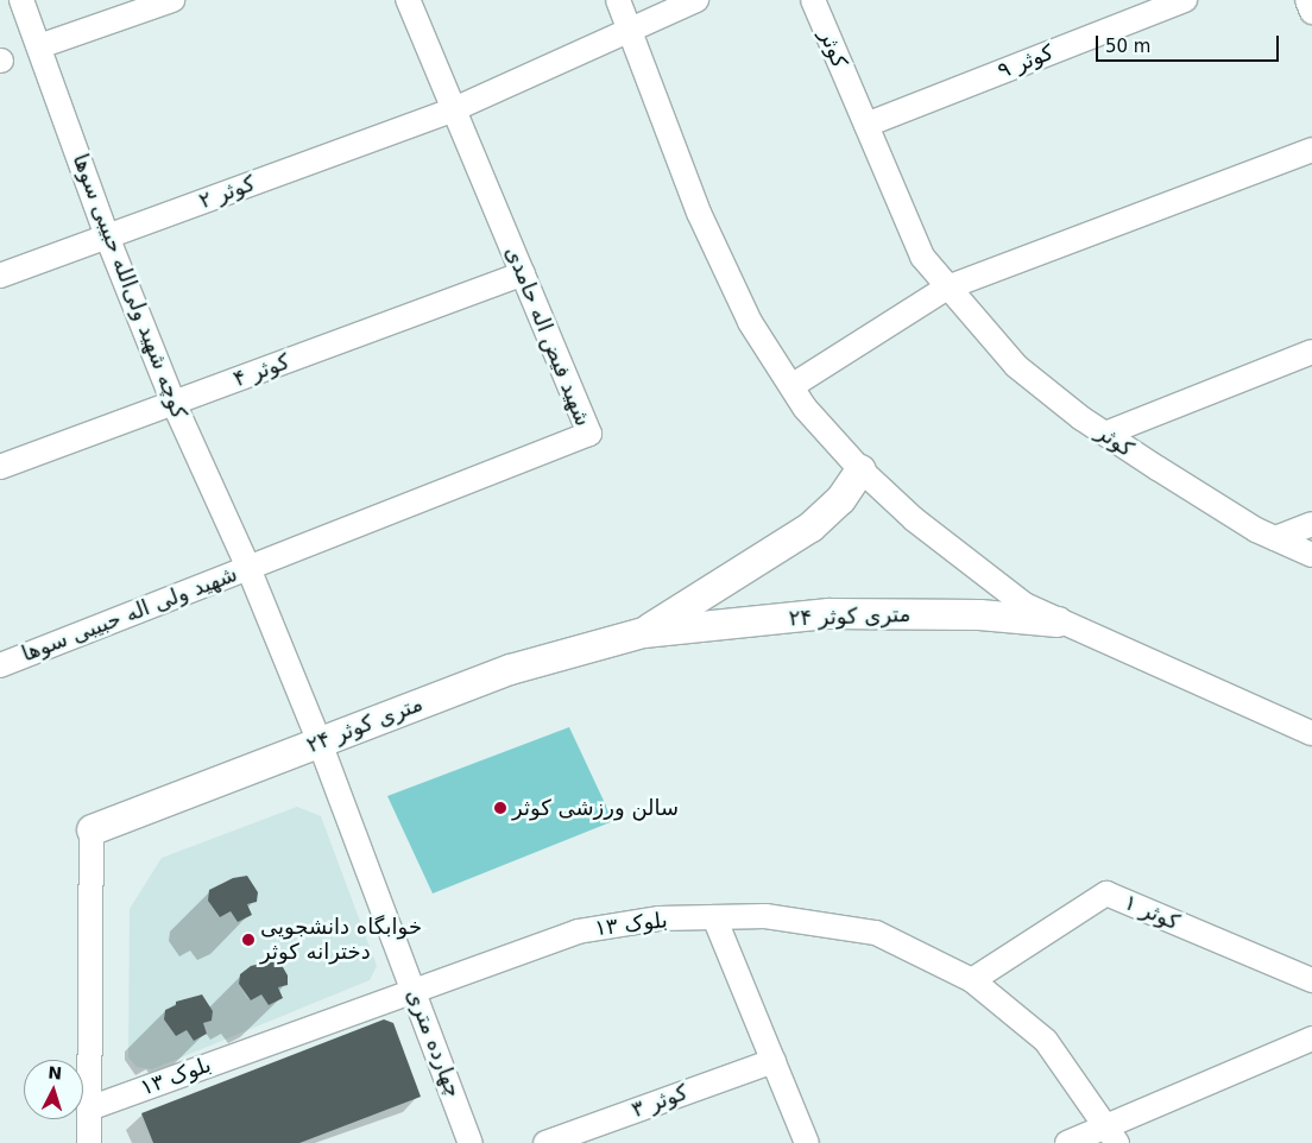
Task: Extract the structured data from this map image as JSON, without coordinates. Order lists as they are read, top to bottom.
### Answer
{
  "streets": {
    "street": [
      "کوثر",
      "کوثر ۹",
      "کوثر ۲",
      "کوچه شهید ولی‌الله حبیبی سوها",
      "شهید فیض اله حامدی",
      "کوثر ۴",
      "شهید ولی اله حبیبی سوها",
      "۲۴ متری کوثر",
      "کوثر ۱",
      "بلوک ۱۳",
      "چهارده متری",
      "کوثر ۳"
    ]
  },
  "crossings": [
    ["کوثر", "کوثر ۹"],
    ["کوثر ۲", "کوچه شهید ولی‌الله حبیبی سوها"],
    ["کوثر ۲", "شهید فیض اله حامدی"],
    ["کوچه شهید ولی‌الله حبیبی سوها", "شهید فیض اله حامدی"],
    ["کوچه شهید ولی‌الله حبیبی سوها", "کوثر ۴"],
    ["کوچه شهید ولی‌الله حبیبی سوها", "شهید ولی اله حبیبی سوها"],
    ["شهید فیض اله حامدی", "کوثر ۴"],
    ["شهید فیض اله حامدی", "شهید ولی اله حبیبی سوها"],
    ["شهید ولی اله حبیبی سوها", "۲۴ متری کوثر"],
    ["شهید ولی اله حبیبی سوها", "چهارده متری"],
    ["۲۴ متری کوثر", "چهارده متری"],
    ["کوثر ۱", "بلوک ۱۳"],
    ["بلوک ۱۳", "چهارده متری"]
  ],
  "places": ["سالن ورزشی کوثر", "خوابگاه دانشجویی دخترانه کوثر"],
  "scale_bar": "50 m",
  "north": "top"
}
